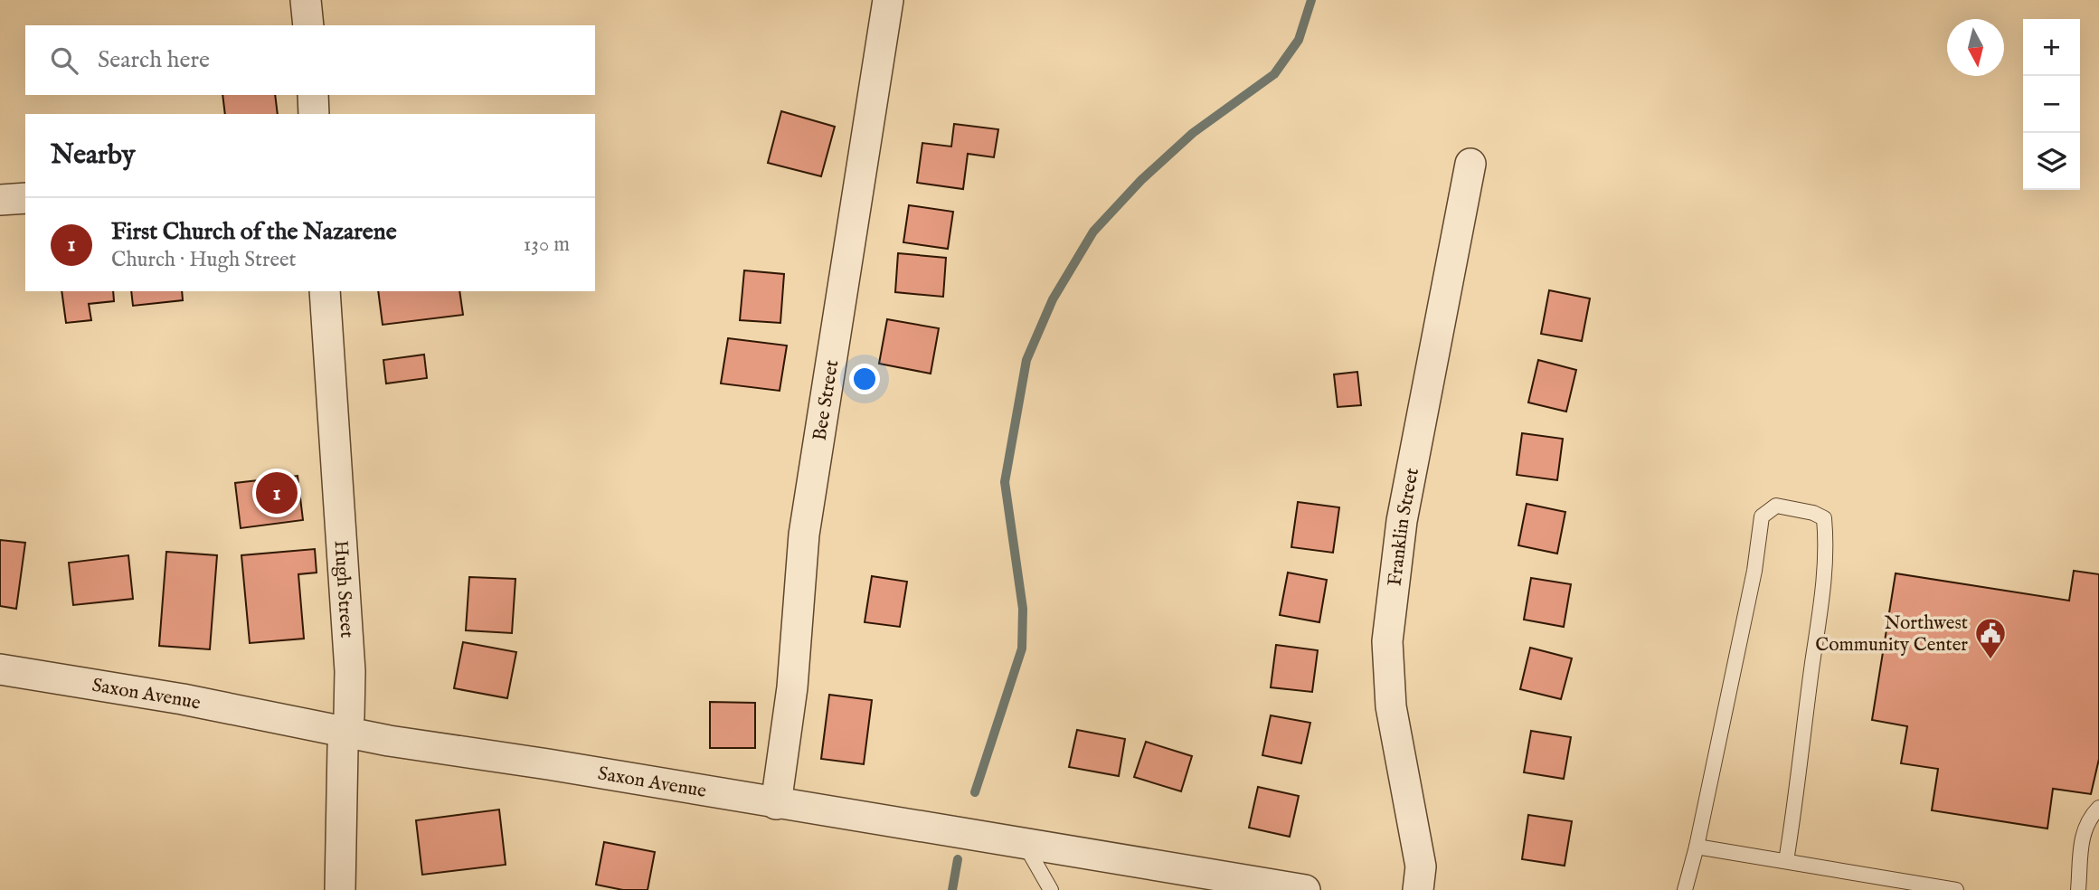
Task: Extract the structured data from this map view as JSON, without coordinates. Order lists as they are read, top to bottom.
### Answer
{
  "streets": {
    "street": [
      "Bee Street",
      "Franklin Street",
      "Hugh Street",
      "Saxon Avenue"
    ]
  },
  "crossings": [
    ["Bee Street", "Saxon Avenue"],
    ["Hugh Street", "Saxon Avenue"]
  ],
  "places": {
    "public building": ["Northwest Community Center"]
  },
  "north": "bottom",
  "page": {
    "map_buttons": ["+", "−"],
    "search": "Search here",
    "heading": "Nearby",
    "list": [
      {
        "mark": "1",
        "name": "First Church of the Nazarene",
        "note": "Church · Hugh Street",
        "value": "130 m"
      }
    ],
    "pins": "1"
  }
}
